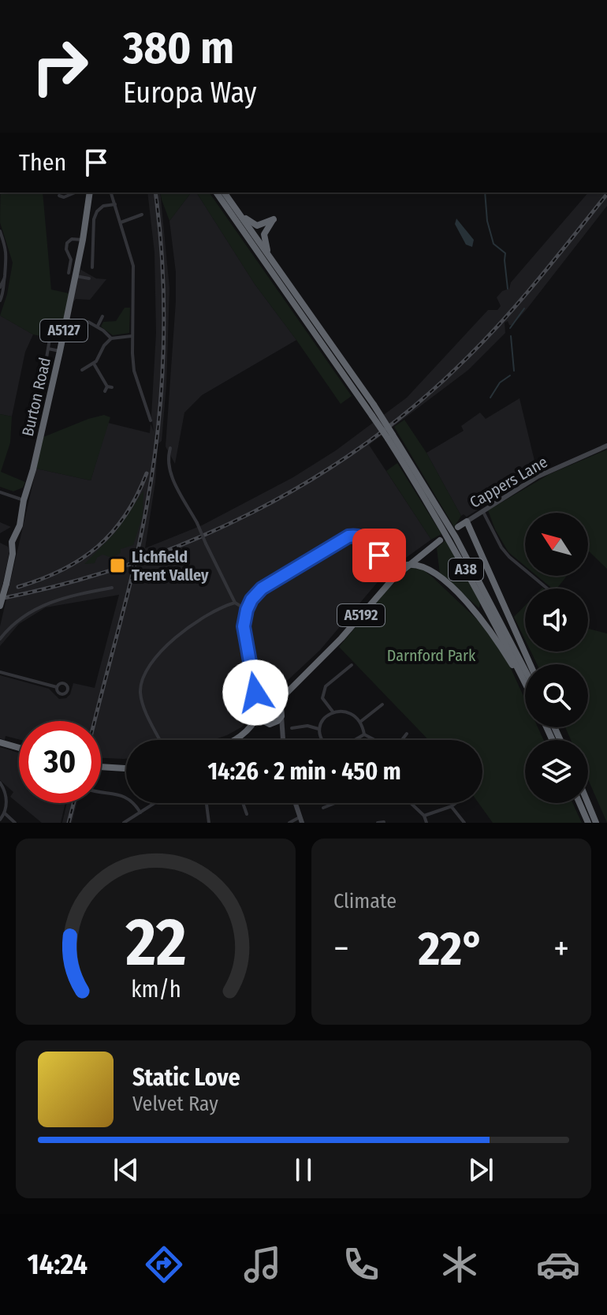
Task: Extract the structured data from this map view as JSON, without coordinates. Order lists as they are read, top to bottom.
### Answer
{
  "streets": {
    "highway": [
      "A5127",
      "Burton Road",
      "Cappers Lane",
      "A38",
      "A5192"
    ]
  },
  "parks": ["Darnford Park"],
  "places": {
    "transit": ["Lichfield Trent Valley"]
  },
  "north": "top left",
  "page": {
    "turn": ["380 m", "Europa Way"],
    "then": "Then",
    "limit": "30",
    "trip": "14:26 · 2 min · 450 m",
    "tile": "Climate",
    "heat": ["−", "22°", "+"],
    "song": ["Static Love", "Velvet Ray"],
    "tabs": "14:24",
    "gauge": ["22", "km/h"]
  }
}
